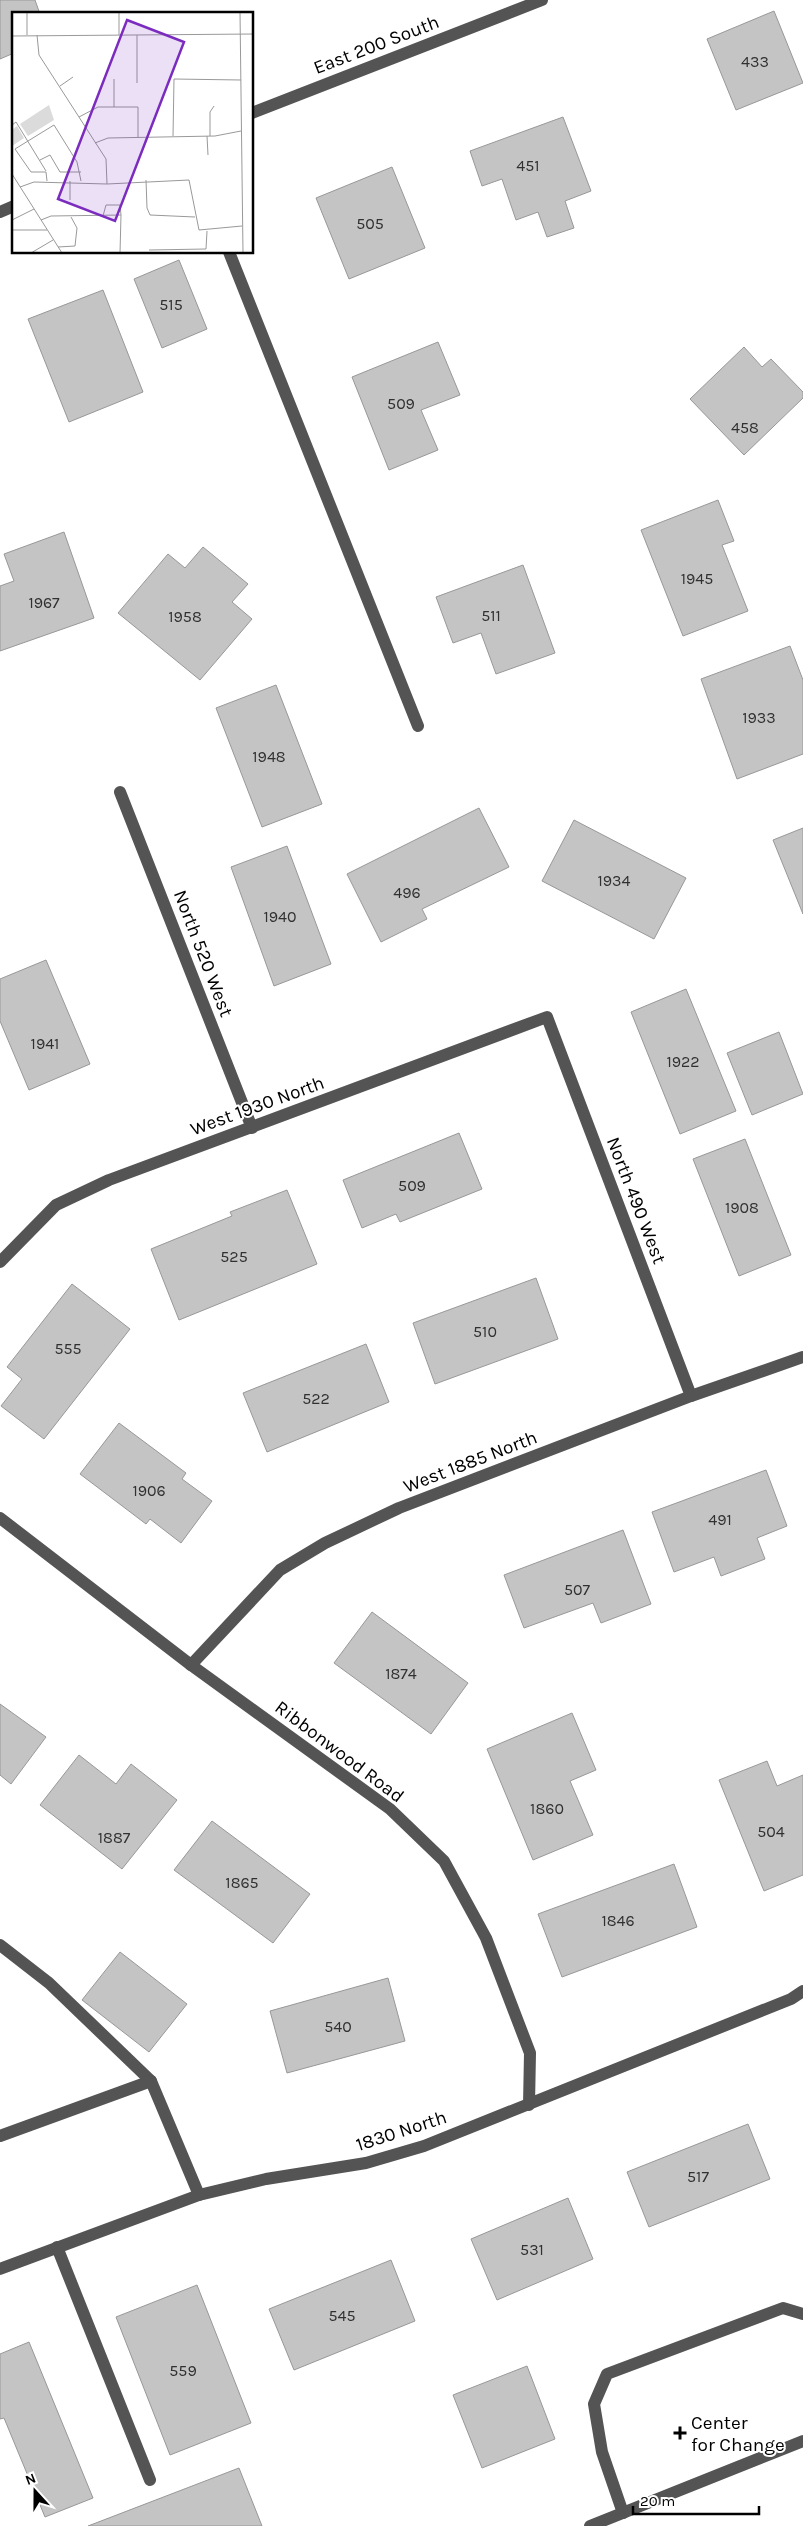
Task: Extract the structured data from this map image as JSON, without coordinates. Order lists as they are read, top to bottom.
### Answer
{
  "streets": {
    "street": [
      "East 200 South",
      "North 520 West",
      "West 1930 North",
      "North 490 West",
      "West 1885 North",
      "Ribbonwood Road",
      "1830 North"
    ]
  },
  "crossings": [
    ["North 520 West", "West 1930 North"],
    ["West 1930 North", "North 490 West"],
    ["North 490 West", "West 1885 North"],
    ["West 1885 North", "Ribbonwood Road"],
    ["Ribbonwood Road", "1830 North"]
  ],
  "places": {
    "health": ["Center for Change"]
  },
  "house_numbers": [
    "433",
    "451",
    "505",
    "515",
    "509",
    "458",
    "1945",
    "1967",
    "511",
    "1958",
    "1933",
    "1948",
    "1934",
    "496",
    "1940",
    "1941",
    "1922",
    "509",
    "1908",
    "525",
    "510",
    "555",
    "522",
    "1906",
    "491",
    "507",
    "1874",
    "1860",
    "504",
    "1887",
    "1865",
    "1846",
    "540",
    "517",
    "531",
    "545",
    "559"
  ],
  "scale_bar": "20 m",
  "north": "top"
}
